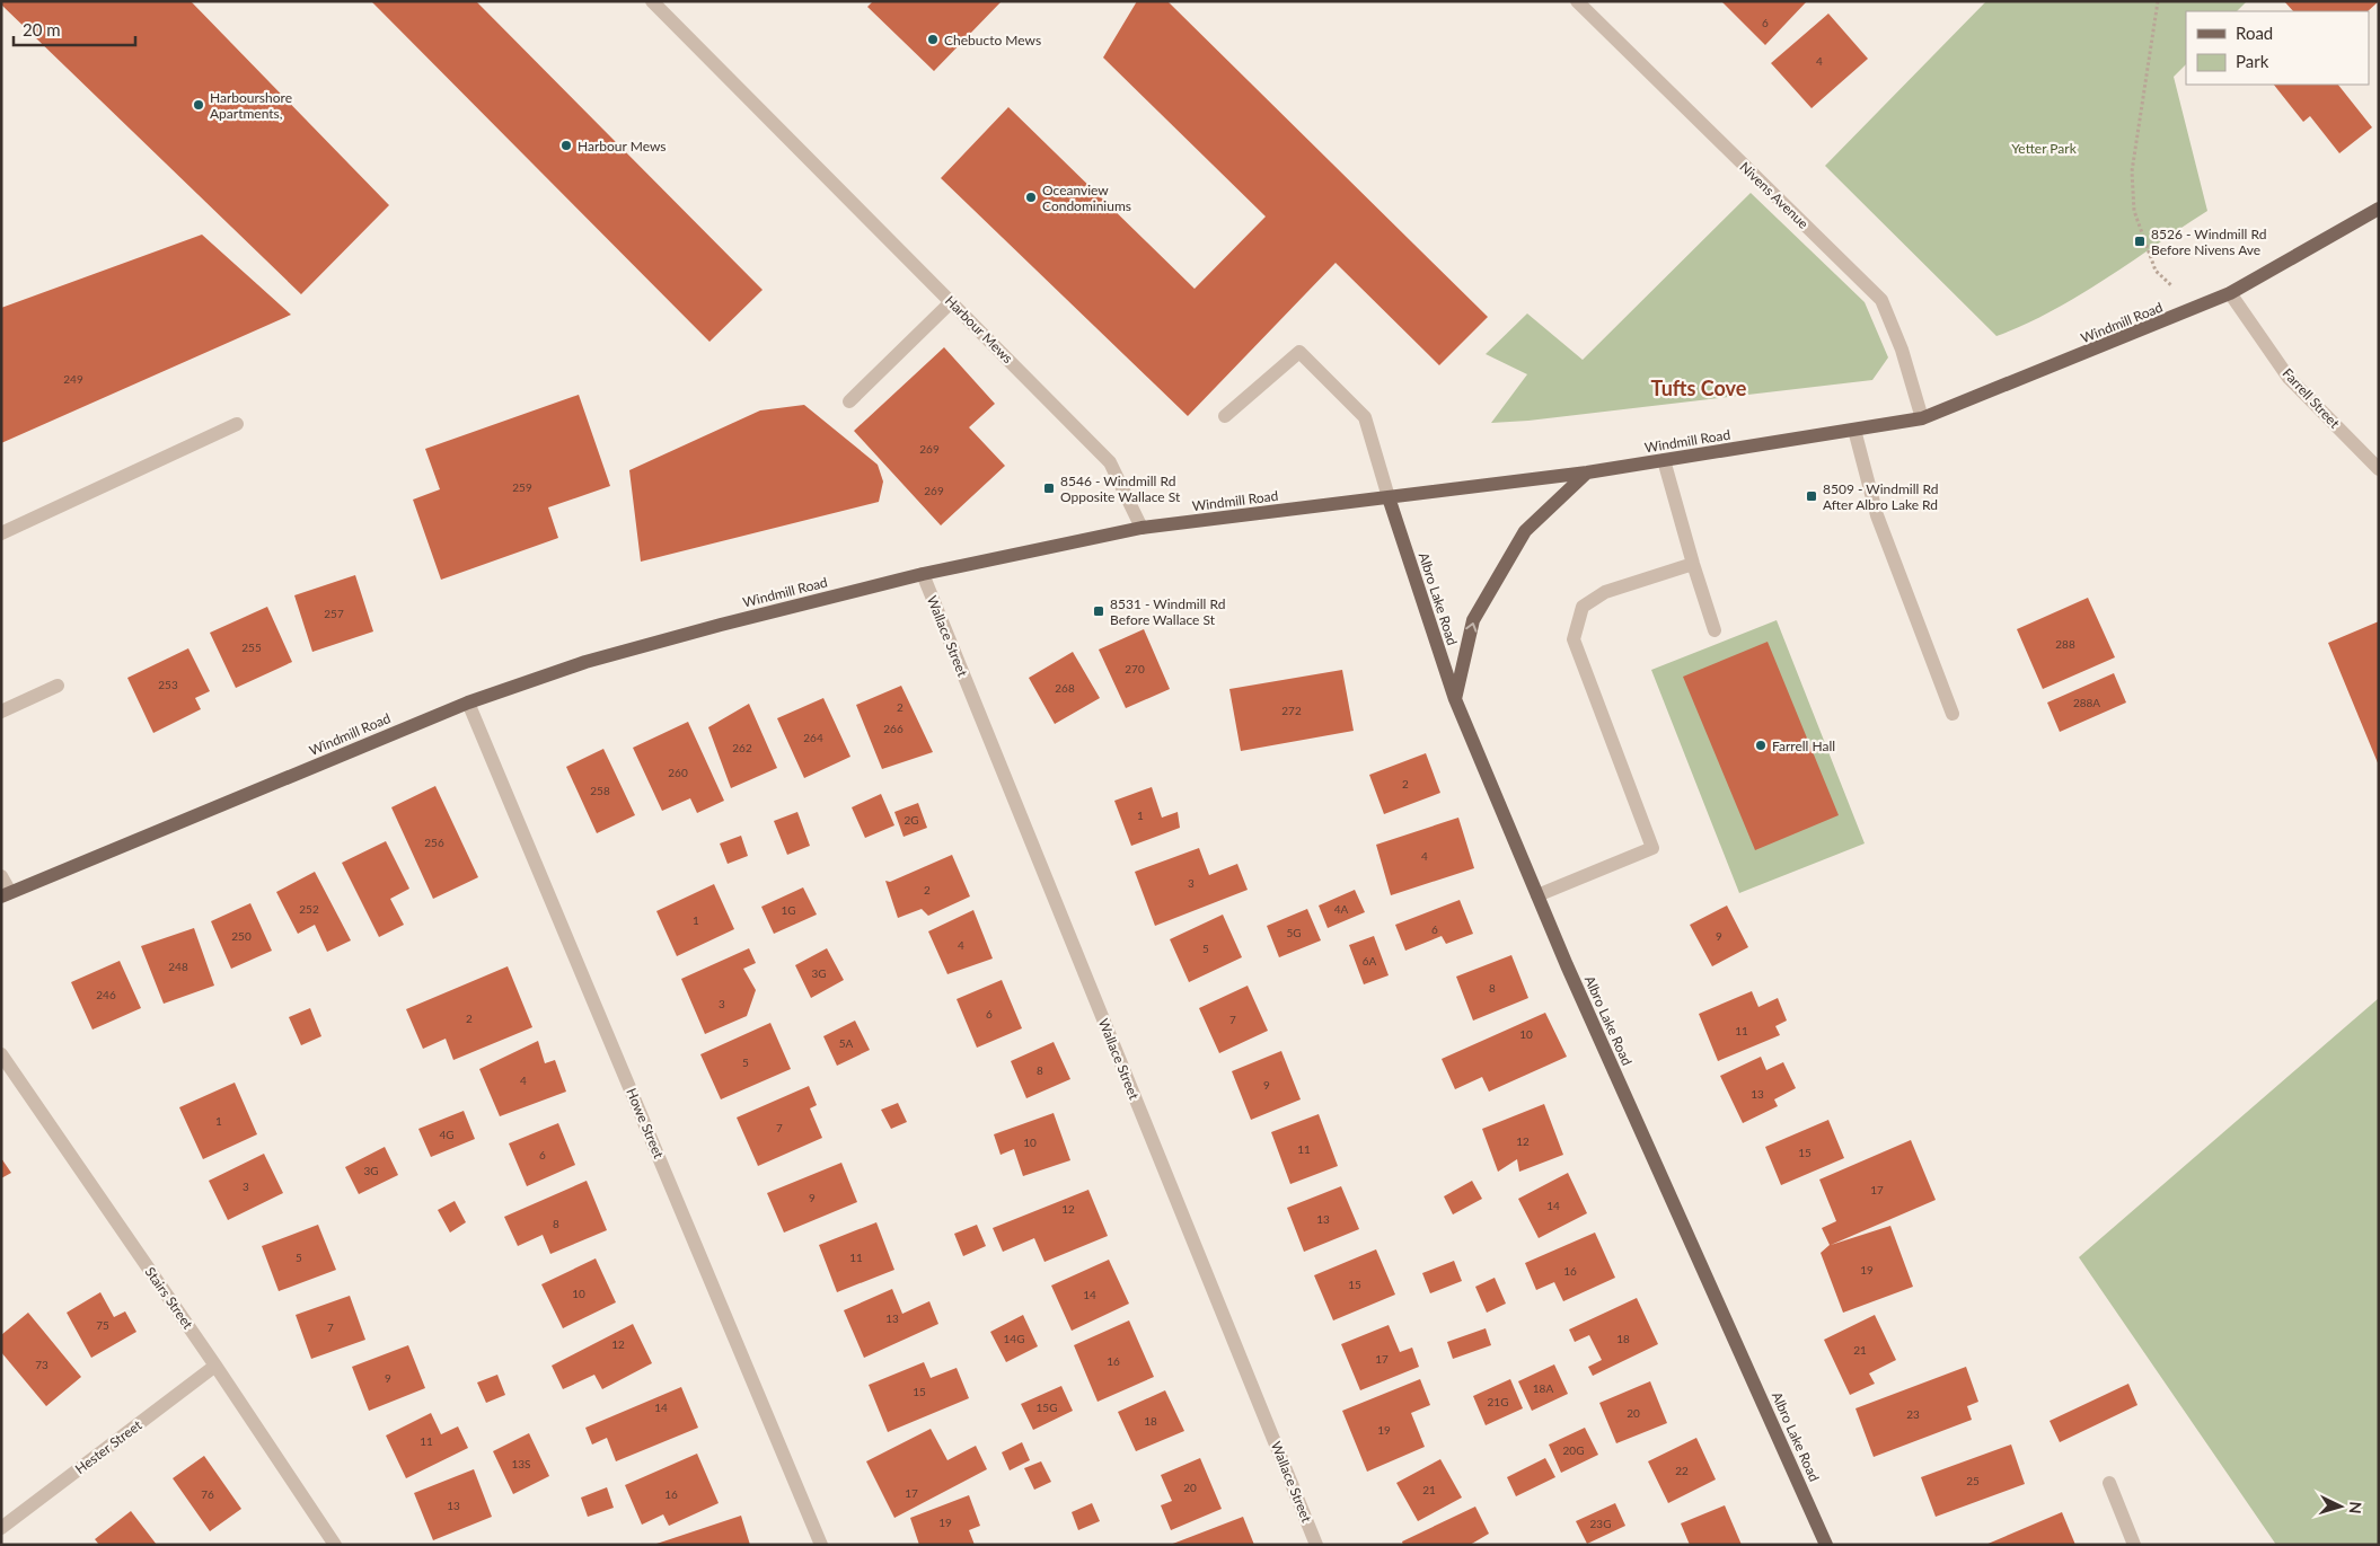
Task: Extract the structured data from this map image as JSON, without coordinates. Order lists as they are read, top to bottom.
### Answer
{
  "streets": {
    "main road": ["Windmill Road", "Albro Lake Road"],
    "street": [
      "Nivens Avenue",
      "Harbour Mews",
      "Farrell Street",
      "Wallace Street",
      "Howe Street",
      "Stairs Street",
      "Hester Street"
    ]
  },
  "crossings": [
    ["Nivens Avenue", "Windmill Road"],
    ["Windmill Road", "Harbour Mews"],
    ["Windmill Road", "Farrell Street"],
    ["Windmill Road", "Albro Lake Road"],
    ["Windmill Road", "Wallace Street"],
    ["Windmill Road", "Howe Street"],
    ["Stairs Street", "Hester Street"]
  ],
  "districts": ["Tufts Cove"],
  "parks": ["Yetter Park"],
  "places": {
    "other": [
      "Chebucto Mews",
      "Harbourshore Apartments,",
      "Harbour Mews",
      "Oceanview Condominiums",
      "Farrell Hall"
    ],
    "transit": [
      "8526 - Windmill Rd Before Nivens Ave",
      "8546 - Windmill Rd Opposite Wallace St",
      "8509 - Windmill Rd After Albro Lake Rd",
      "8531 - Windmill Rd Before Wallace St"
    ]
  },
  "house_numbers": [
    "6",
    "4",
    "249",
    "269",
    "259",
    "269",
    "257",
    "288",
    "255",
    "270",
    "253",
    "268",
    "288A",
    "2",
    "272",
    "266",
    "264",
    "262",
    "260",
    "2",
    "258",
    "1",
    "2G",
    "256",
    "4",
    "3",
    "2",
    "252",
    "4A",
    "1G",
    "1",
    "6",
    "5G",
    "250",
    "9",
    "4",
    "5",
    "6A",
    "248",
    "3G",
    "8",
    "246",
    "3",
    "6",
    "2",
    "7",
    "11",
    "10",
    "5A",
    "5",
    "8",
    "4",
    "9",
    "13",
    "1",
    "7",
    "4G",
    "12",
    "10",
    "11",
    "15",
    "6",
    "3G",
    "3",
    "17",
    "9",
    "14",
    "12",
    "13",
    "8",
    "5",
    "11",
    "19",
    "16",
    "15",
    "10",
    "14",
    "13",
    "75",
    "7",
    "14G",
    "18",
    "12",
    "21",
    "17",
    "16",
    "73",
    "9",
    "18A",
    "15",
    "21G",
    "14",
    "15G",
    "20",
    "23",
    "18",
    "19",
    "11",
    "20G",
    "13S",
    "22",
    "25",
    "20",
    "21",
    "17",
    "76",
    "16",
    "13",
    "19",
    "23G"
  ],
  "legend": ["Road", "Park"],
  "scale_bar": "20 m",
  "north": "right"
}
